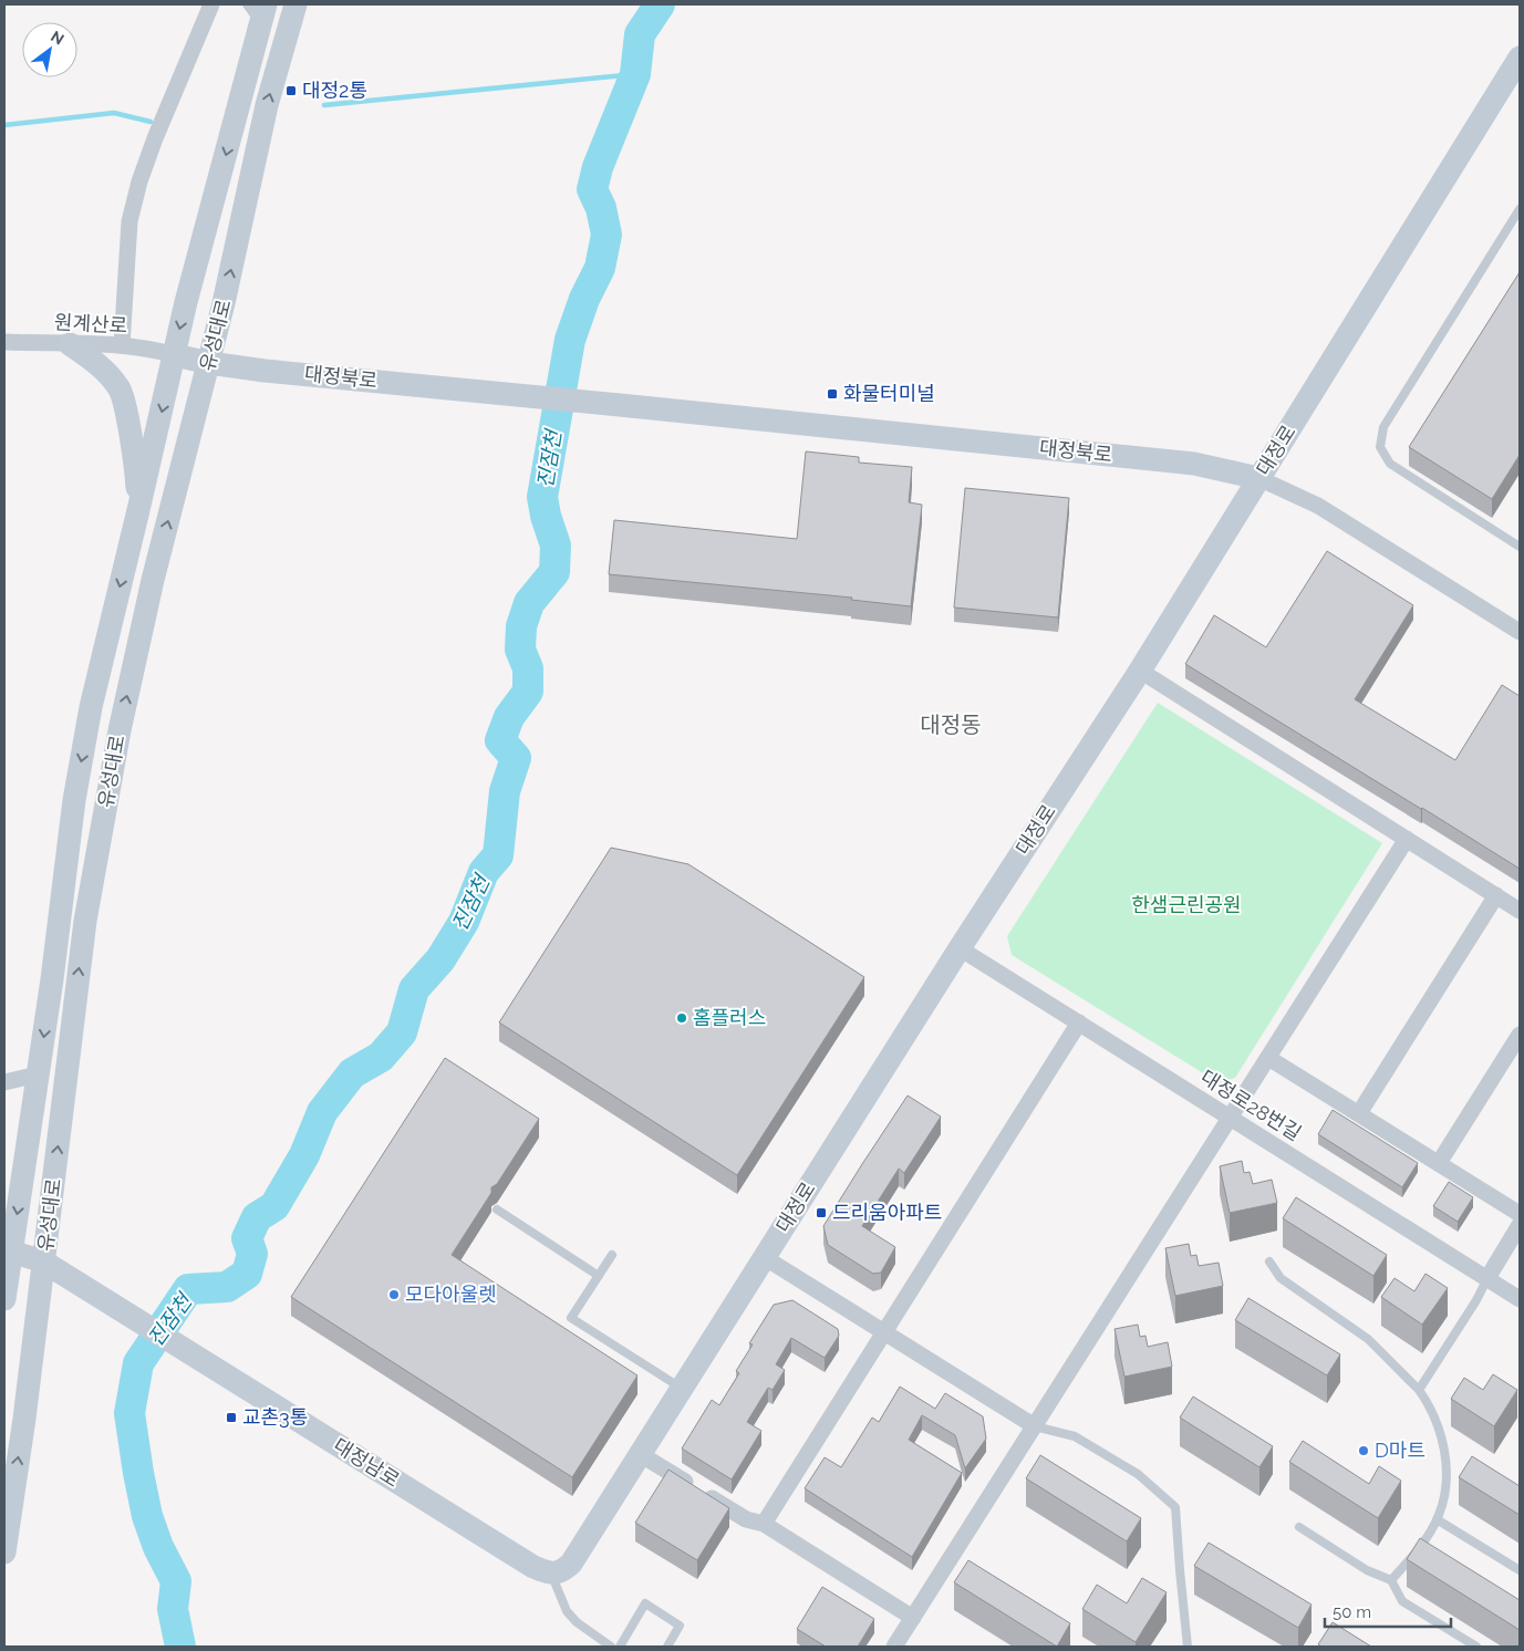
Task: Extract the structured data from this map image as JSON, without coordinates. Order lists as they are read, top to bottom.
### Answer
{
  "streets": {
    "street": [
      "원계산로",
      "유성대로",
      "대정북로",
      "대정로",
      "대정로28번길",
      "대정남로"
    ]
  },
  "crossings": [
    ["원계산로", "유성대로"],
    ["원계산로", "대정북로"],
    ["유성대로", "대정북로"],
    ["유성대로", "대정남로"],
    ["대정북로", "대정로"],
    ["대정로", "대정로28번길"],
    ["대정로", "대정남로"]
  ],
  "districts": ["대정동"],
  "water": ["진잠천"],
  "parks": ["한샘근린공원"],
  "places": {
    "transit": [
      "대정2통",
      "화물터미널",
      "드리움아파트",
      "교촌3통"
    ],
    "other": ["홈플러스", "모다아울렛", "D마트"]
  },
  "scale_bar": "50 m",
  "north": "top right"
}
